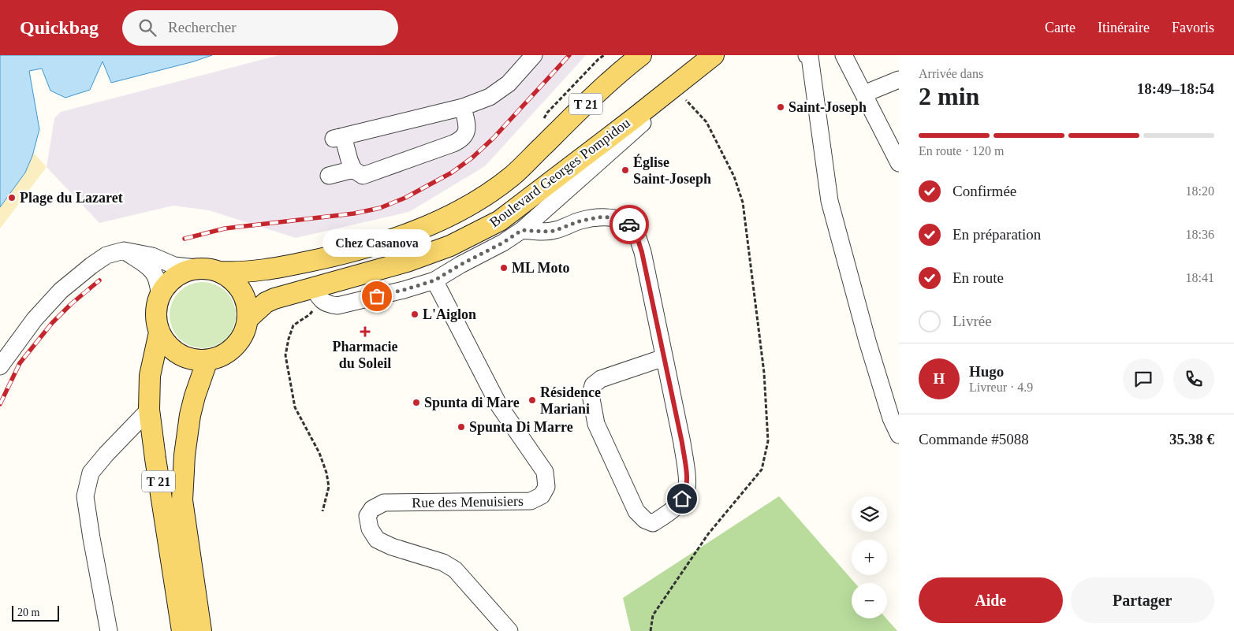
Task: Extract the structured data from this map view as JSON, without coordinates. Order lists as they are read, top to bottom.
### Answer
{
  "streets": {
    "main road": ["T 21", "Boulevard Georges Pompidou"],
    "street": ["Rue des Menuisiers"]
  },
  "crossings": [
    ["T 21", "Boulevard Georges Pompidou"],
    ["Boulevard Georges Pompidou", "Rue des Menuisiers"]
  ],
  "places": {
    "other": [
      "Saint-Joseph",
      "Église Saint-Joseph",
      "Plage du Lazaret",
      "ML Moto",
      "Chez Casanova",
      "L'Aiglon",
      "Résidence Mariani",
      "Spunta di Mare",
      "Spunta Di Marre"
    ],
    "health": ["Pharmacie du Soleil"]
  },
  "scale_bar": "20 m",
  "page": {
    "header": "Quickbag",
    "search": "Rechercher",
    "nav": ["Carte", "Itinéraire", "Favoris"],
    "heading": ["2 min", "Arrivée dans", "18:49–18:54"],
    "panel": [
      "Hugo",
      "Livreur · 4.9",
      "Commande #5088",
      "35.38 €"
    ],
    "bar": "En route · 120 m",
    "list": [
      ["Confirmée", "18:20"],
      ["En préparation", "18:36"],
      ["En route", "18:41"],
      "Livrée"
    ],
    "bubble": "Chez Casanova",
    "round": "H",
    "map_buttons": ["+", "−"],
    "buttons": ["Aide", "Partager"],
    "scale": "20 m"
  }
}
